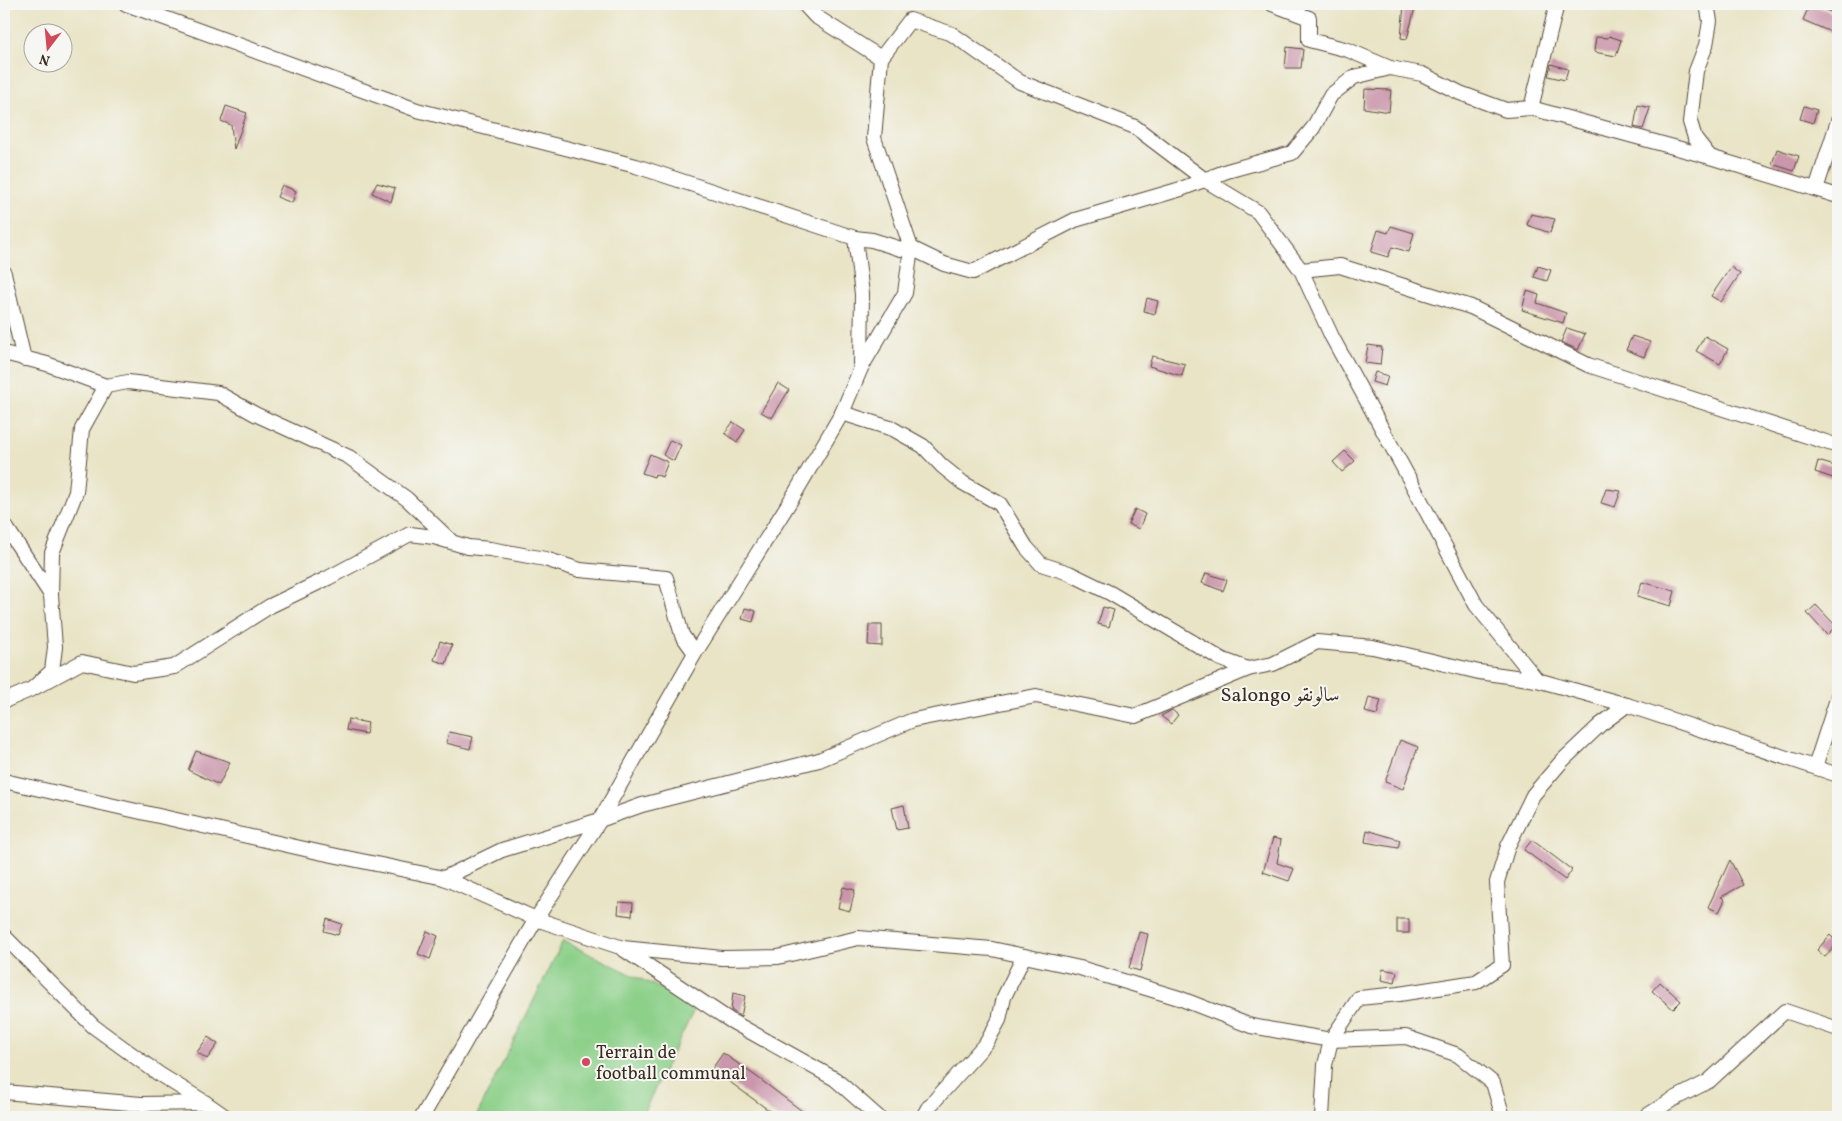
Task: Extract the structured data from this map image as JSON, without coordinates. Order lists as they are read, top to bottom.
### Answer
{
  "districts": ["Salongo سالونقو"],
  "places": ["Terrain de football communal"],
  "north": "bottom"
}
